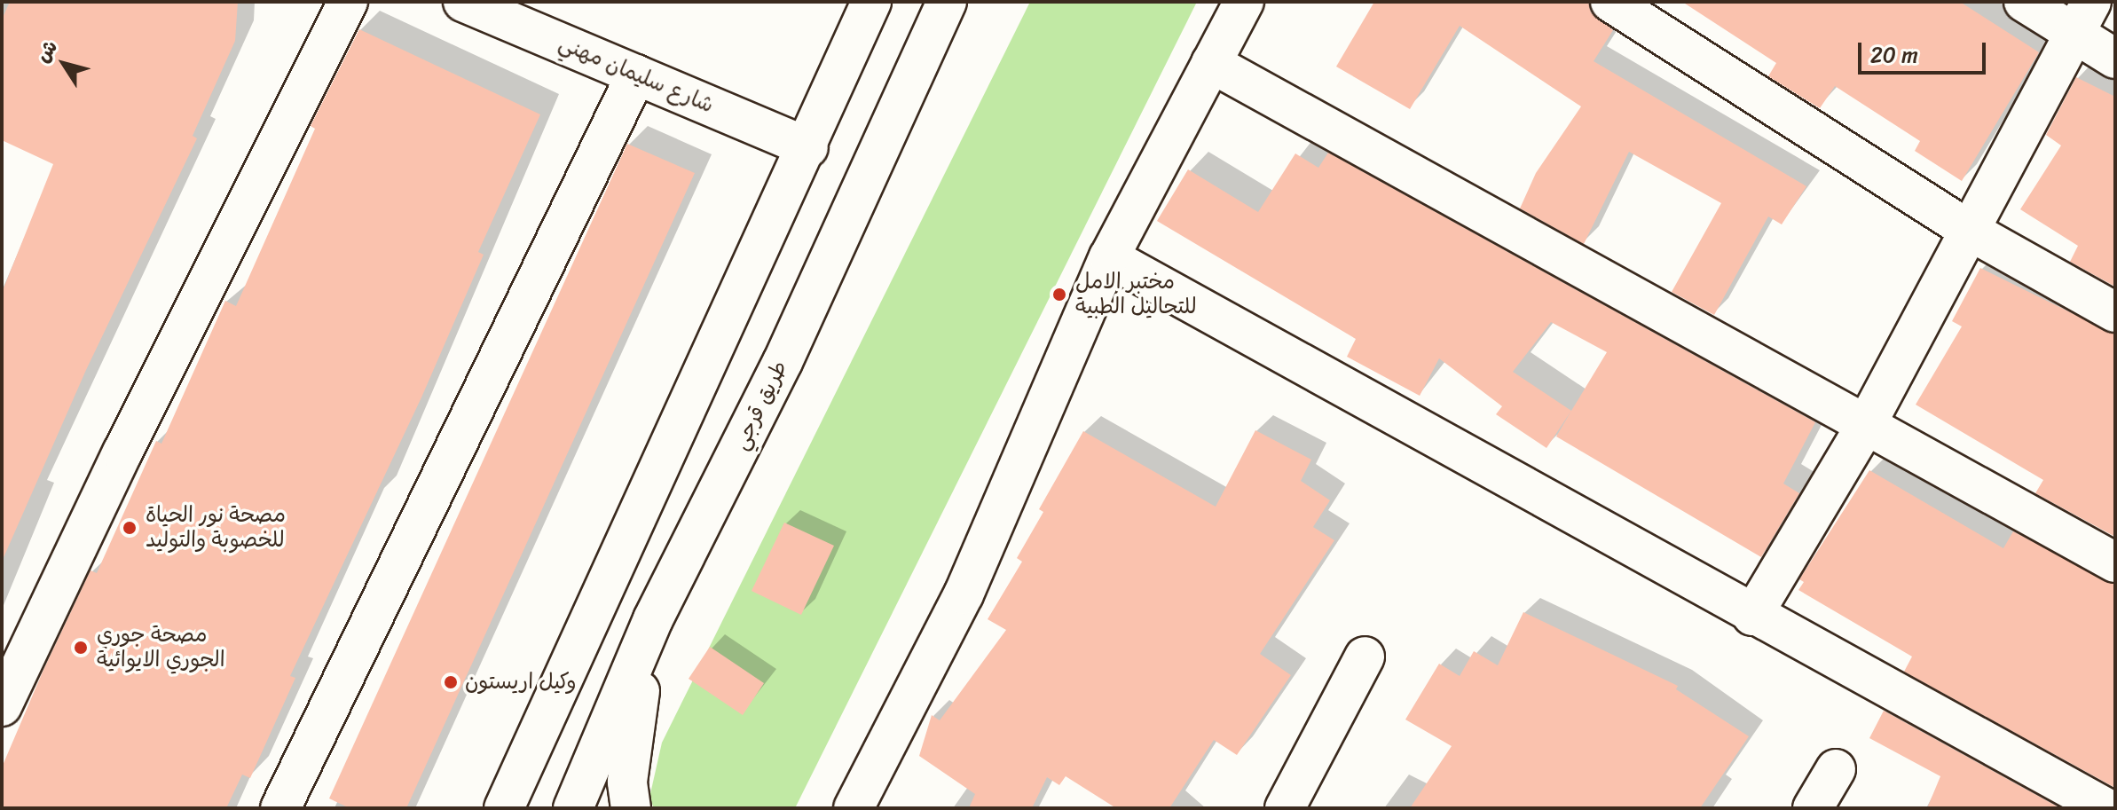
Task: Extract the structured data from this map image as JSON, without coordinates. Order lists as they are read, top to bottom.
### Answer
{
  "streets": {
    "main road": ["شارع سليمان مهني", "طريق قرجي"]
  },
  "places": [
    "مختبر الامل للتحاليل الطبية",
    "مصحة نور الحياة للخصوبة والتوليد",
    "مصحة جوري الجوري الايوائية",
    "وكيل اريستون"
  ],
  "scale_bar": "20 m",
  "north": "top left"
}
